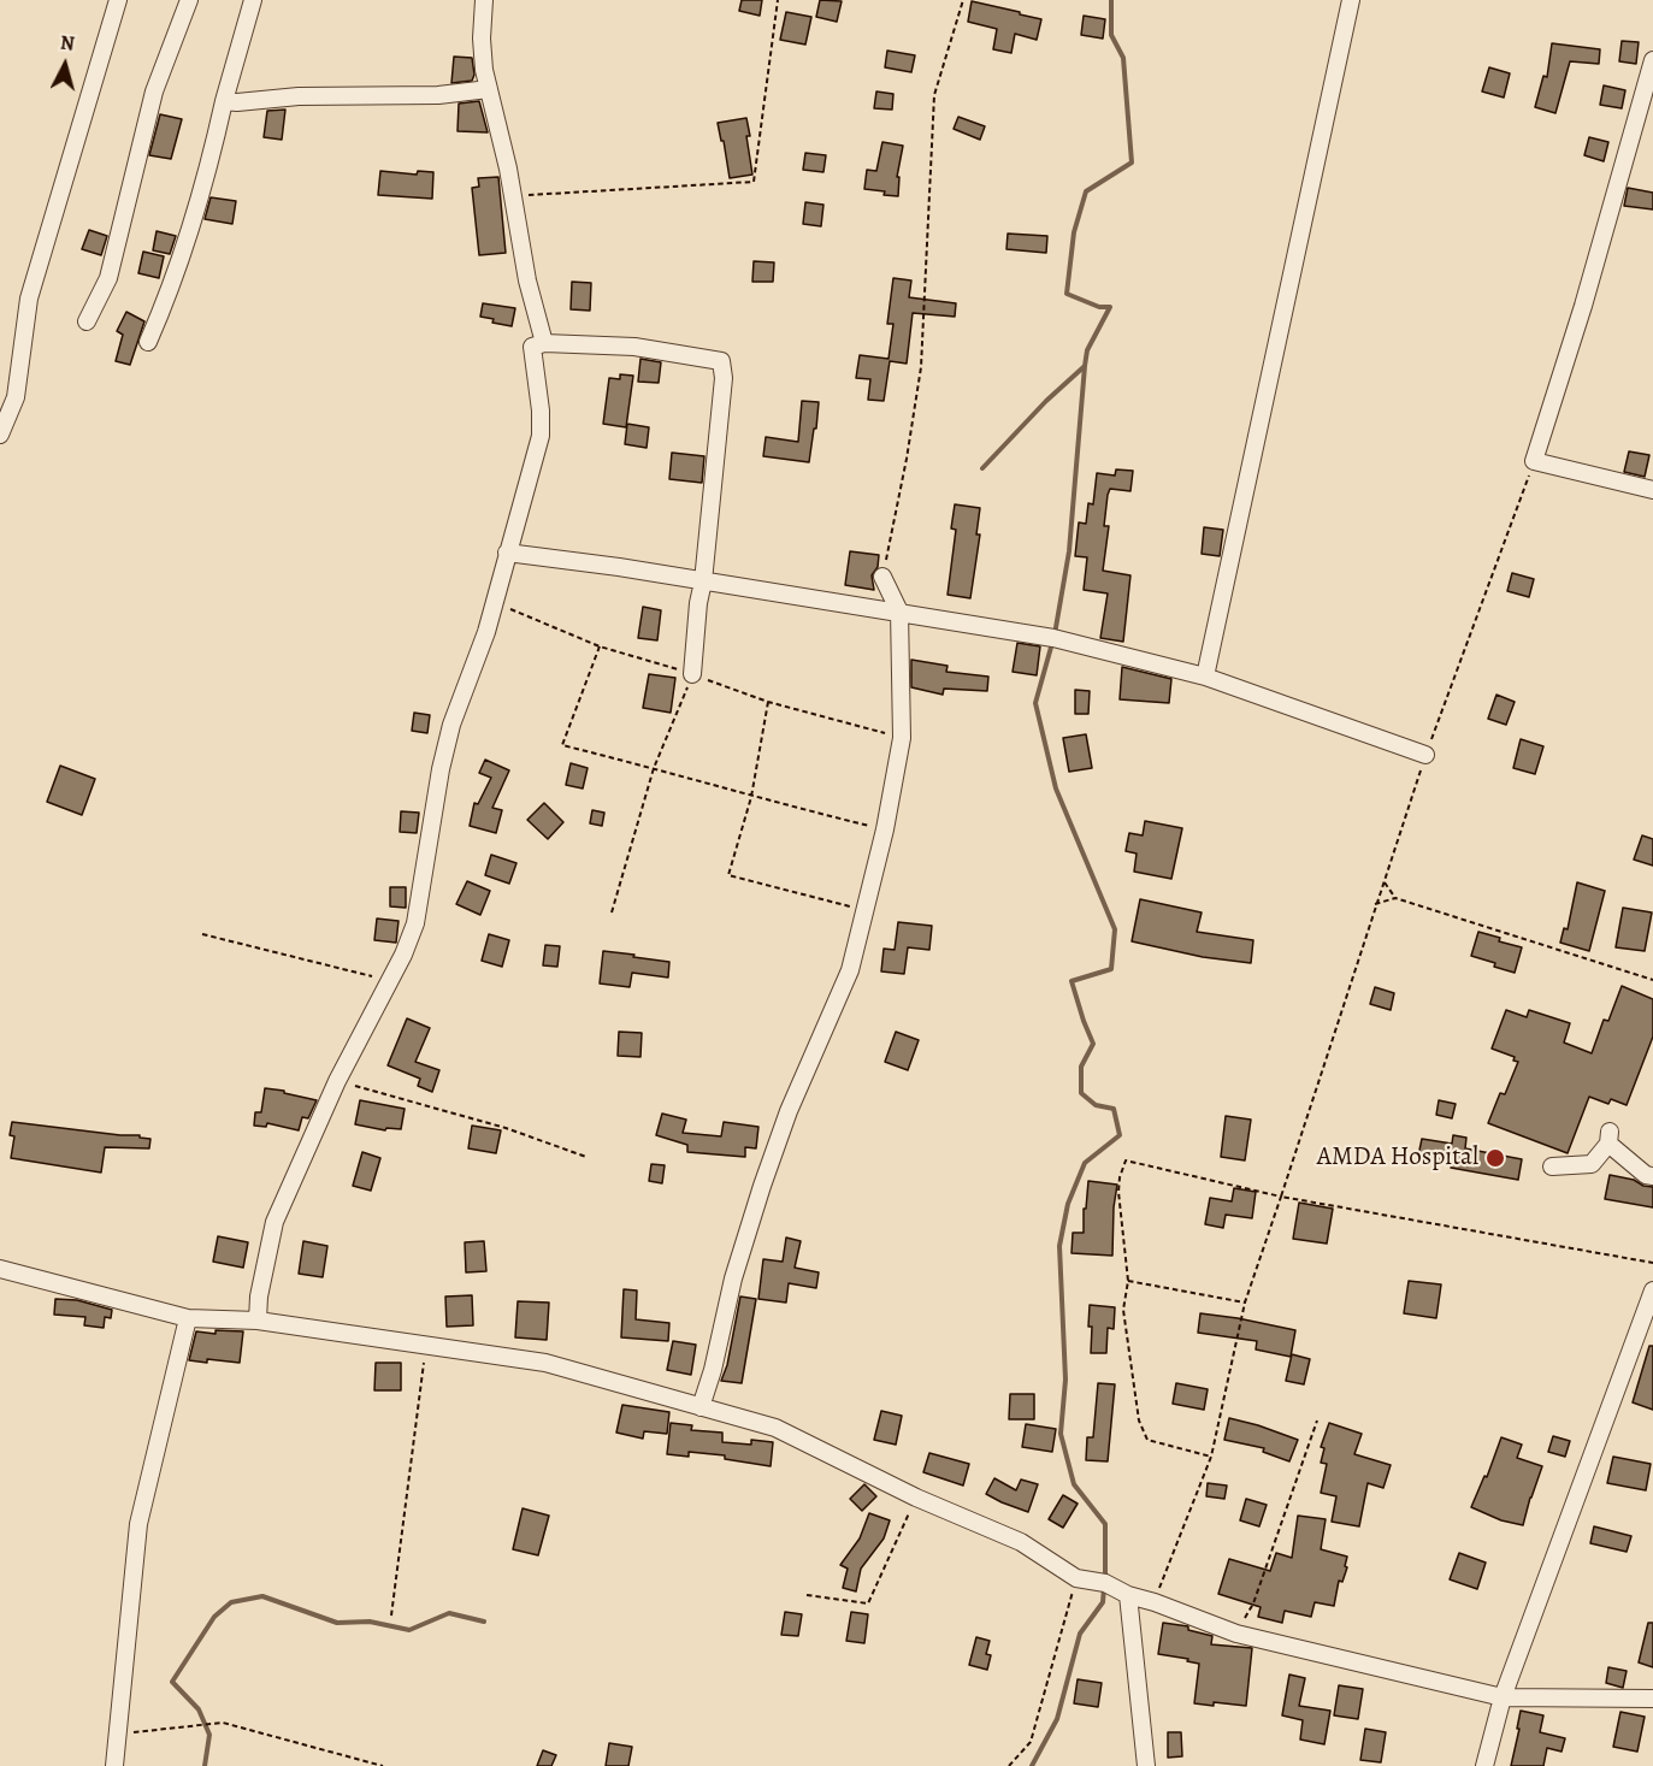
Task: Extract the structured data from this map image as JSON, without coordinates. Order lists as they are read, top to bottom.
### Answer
{
  "places": ["AMDA Hospital"],
  "north": "top"
}
